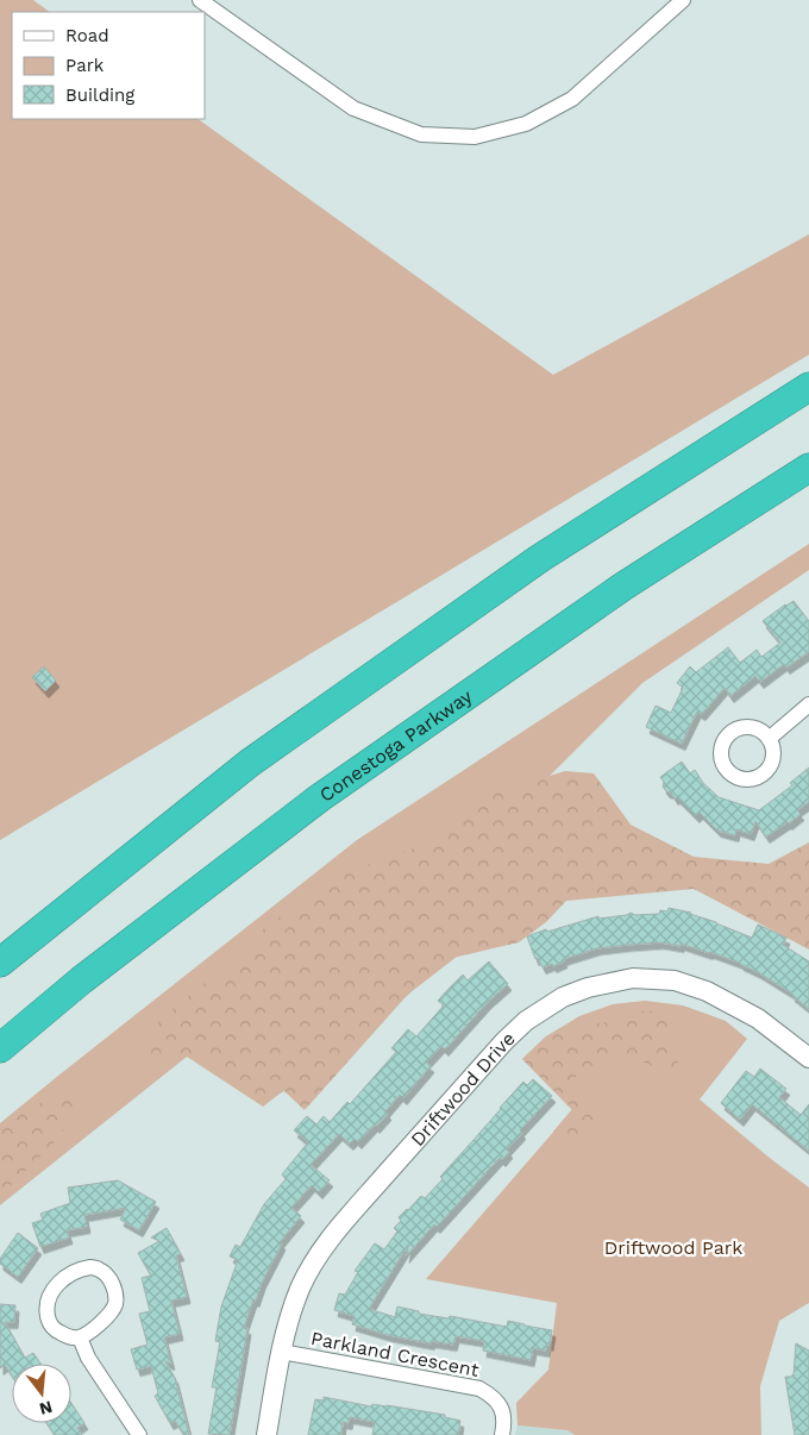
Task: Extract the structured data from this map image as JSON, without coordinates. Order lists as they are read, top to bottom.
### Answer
{
  "streets": {
    "highway": ["Conestoga Parkway"],
    "street": ["Driftwood Drive", "Parkland Crescent"]
  },
  "crossings": [
    ["Driftwood Drive", "Parkland Crescent"]
  ],
  "parks": ["Driftwood Park"],
  "legend": ["Road", "Park", "Building"],
  "north": "bottom"
}
